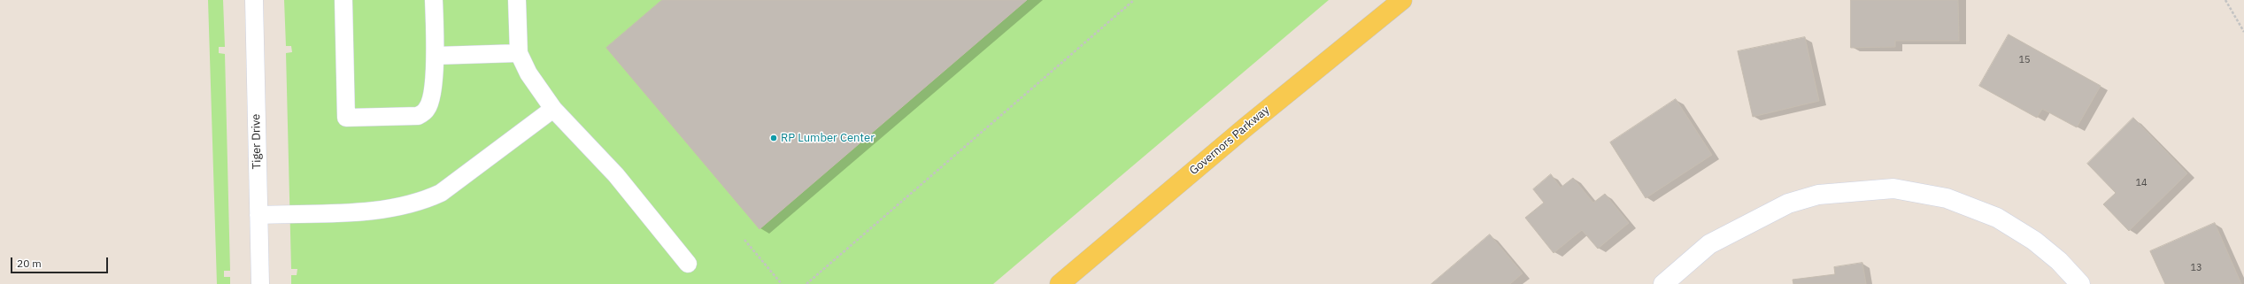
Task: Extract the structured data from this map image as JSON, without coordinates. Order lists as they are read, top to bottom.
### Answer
{
  "streets": {
    "main road": ["Governors Parkway"],
    "lane": ["Tiger Drive"]
  },
  "places": ["RP Lumber Center"],
  "house_numbers": ["15", "14", "13"],
  "scale_bar": "20 m"
}
